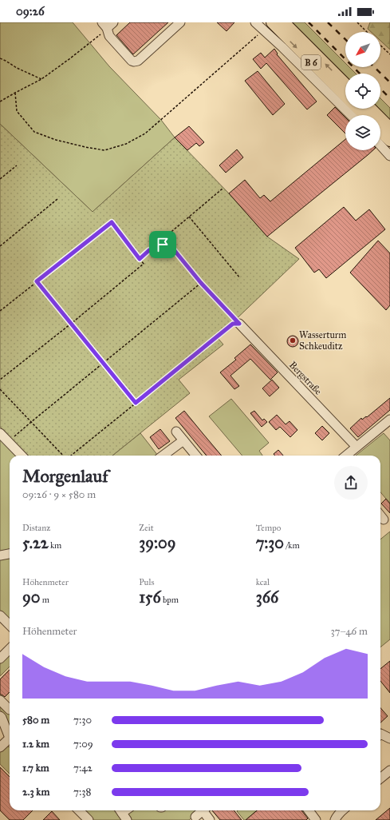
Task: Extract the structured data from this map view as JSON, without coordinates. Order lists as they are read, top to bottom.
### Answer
{
  "streets": {
    "main road": ["B 6"],
    "street": ["Bergstraße"]
  },
  "places": ["Wasserturm Schkeuditz"],
  "north": "bottom left",
  "page": {
    "status": "09:26",
    "heading": ["Morgenlauf", "09:26 · 9 × 580 m"],
    "stats": [
      ["Distanz", "5.22 km"],
      ["Zeit", "39:09"],
      ["Tempo", "7:30 /km"],
      ["Höhenmeter", "90 m"],
      ["Puls", "156 bpm"],
      ["kcal", "366"]
    ],
    "chart": ["Höhenmeter", "37–46 m"],
    "list": [
      {
        "name": "580 m",
        "note": "7:30"
      },
      {
        "name": "1.2 km",
        "note": "7:09"
      },
      {
        "name": "1.7 km",
        "note": "7:42"
      },
      {
        "name": "2.3 km",
        "note": "7:38"
      }
    ]
  }
}
